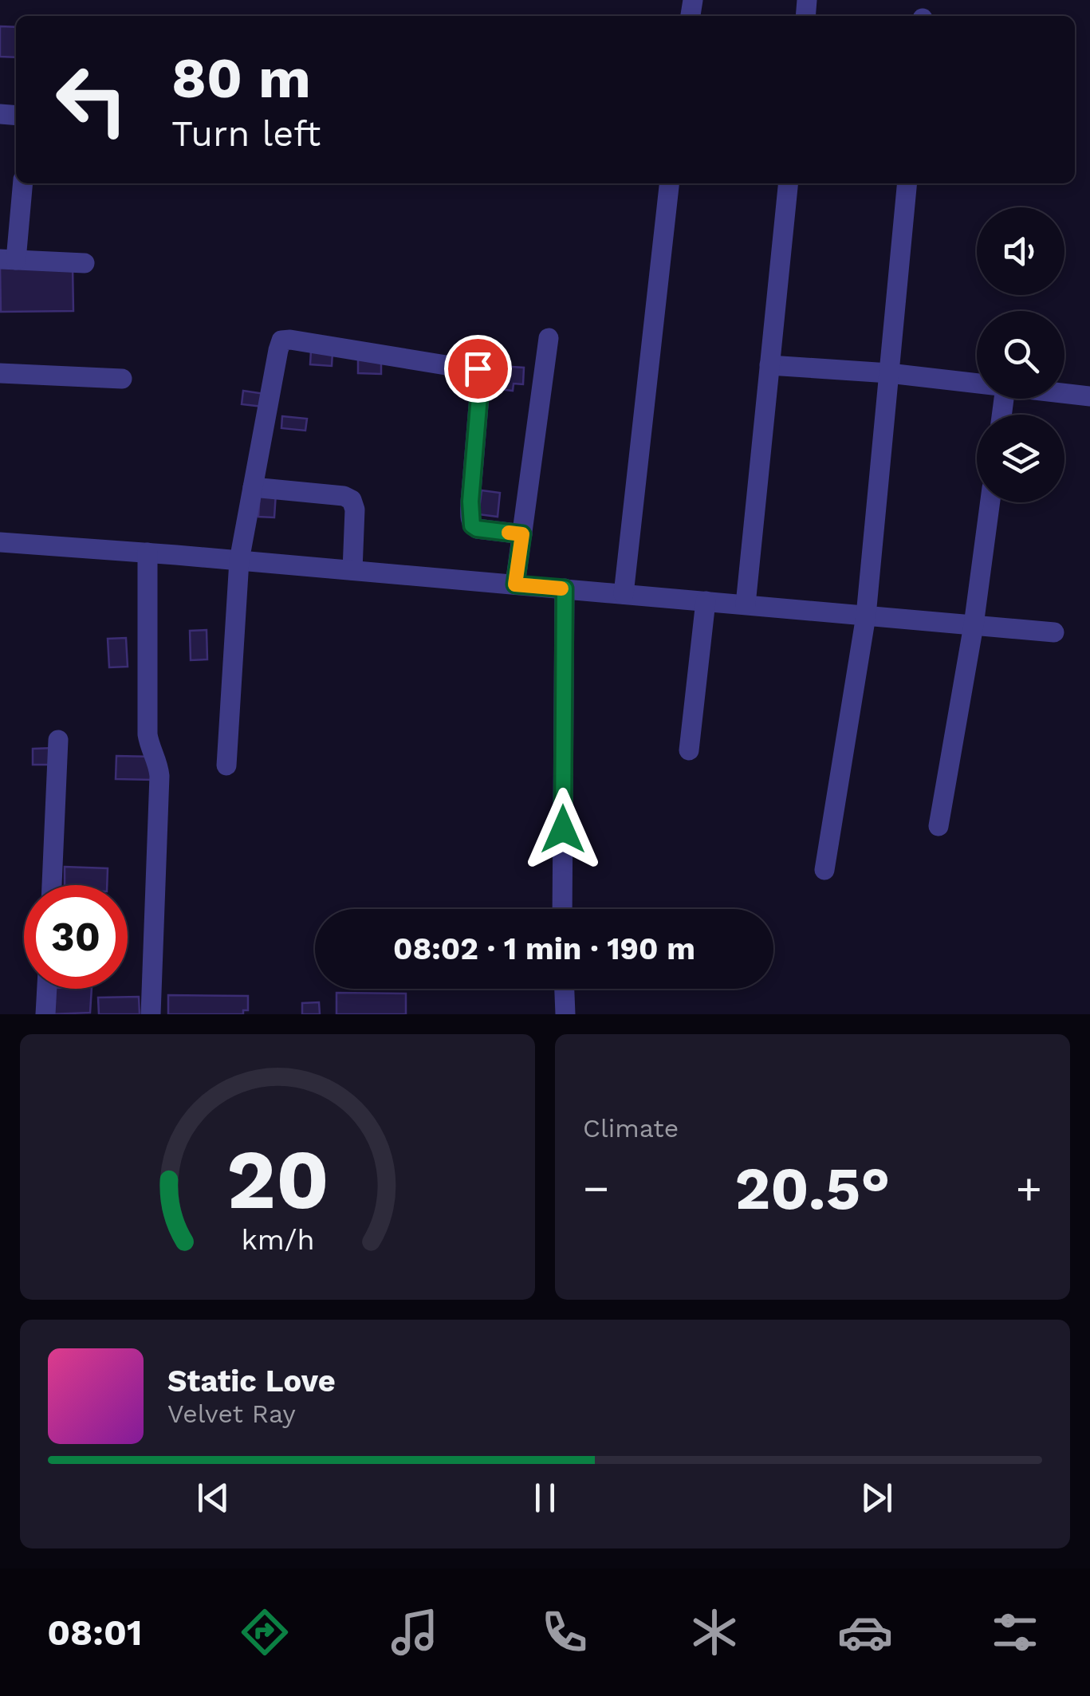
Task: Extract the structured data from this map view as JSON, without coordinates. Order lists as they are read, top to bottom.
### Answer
{
  "page": {
    "turn": ["80 m", "Turn left"],
    "limit": "30",
    "trip": "08:02 · 1 min · 190 m",
    "tile": "Climate",
    "heat": ["−", "20.5°", "+"],
    "song": ["Static Love", "Velvet Ray"],
    "tabs": "08:01",
    "gauge": ["20", "km/h"]
  }
}
